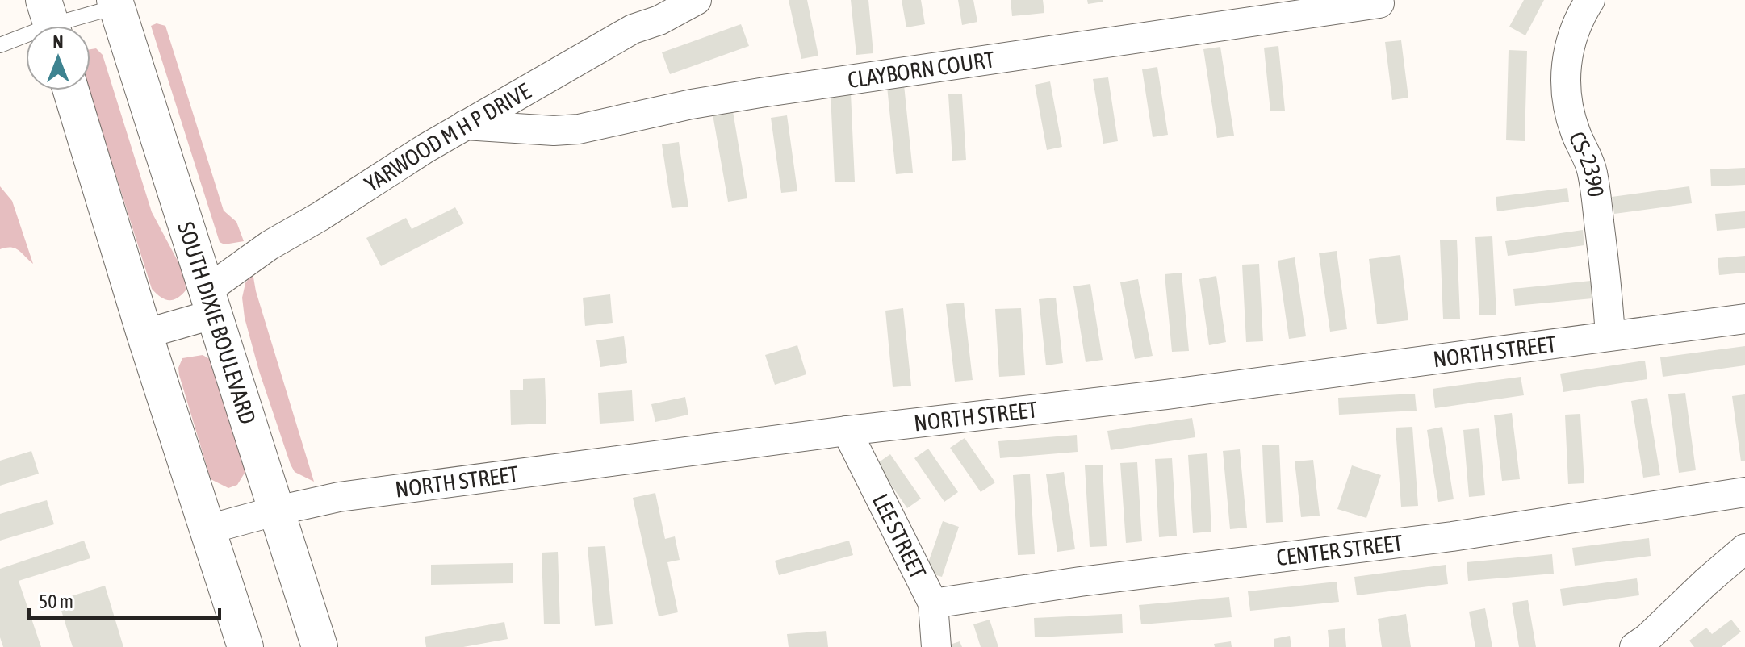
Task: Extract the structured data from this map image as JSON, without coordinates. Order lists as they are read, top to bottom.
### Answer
{
  "streets": {
    "highway": ["SOUTH DIXIE BOULEVARD"],
    "street": [
      "CLAYBORN COURT",
      "YARWOOD M H P DRIVE",
      "CS-2390",
      "NORTH STREET",
      "LEE STREET",
      "CENTER STREET"
    ]
  },
  "crossings": [
    ["CLAYBORN COURT", "YARWOOD M H P DRIVE"],
    ["YARWOOD M H P DRIVE", "SOUTH DIXIE BOULEVARD"],
    ["CS-2390", "NORTH STREET"],
    ["SOUTH DIXIE BOULEVARD", "NORTH STREET"],
    ["NORTH STREET", "LEE STREET"],
    ["LEE STREET", "CENTER STREET"]
  ],
  "scale_bar": "50 m",
  "north": "top"
}
